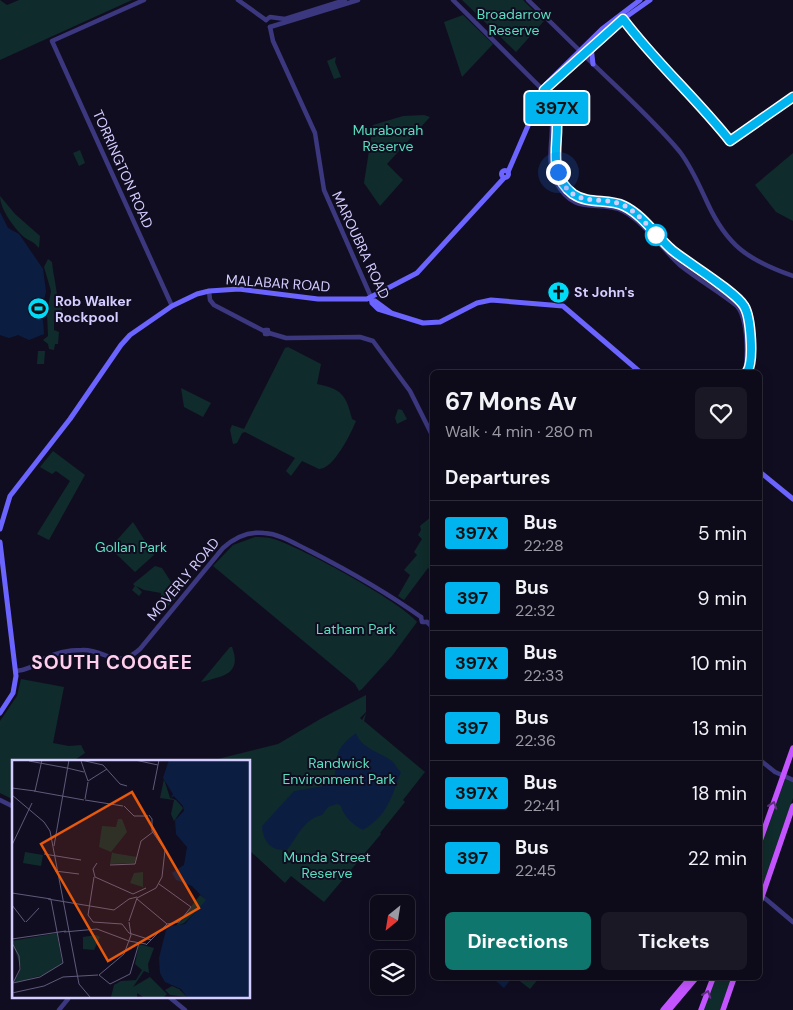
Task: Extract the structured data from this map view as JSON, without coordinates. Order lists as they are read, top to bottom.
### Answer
{
  "streets": {
    "main road": ["MAROUBRA ROAD", "MALABAR ROAD"],
    "street": ["TORRINGTON ROAD", "MOVERLY ROAD"]
  },
  "crossings": [
    ["TORRINGTON ROAD", "MALABAR ROAD"],
    ["MAROUBRA ROAD", "MALABAR ROAD"]
  ],
  "districts": ["SOUTH COOGEE"],
  "parks": [
    "Broadarrow Reserve",
    "Muraborah Reserve",
    "Gollan Park",
    "Latham Park",
    "Randwick Environment Park",
    "Munda Street Reserve"
  ],
  "places": {
    "church": ["St John's"],
    "sports": ["Rob Walker Rockpool"]
  },
  "lines": ["bus line 397X"],
  "north": "bottom left",
  "page": {
    "on_map": "397X",
    "heading": [
      ["67 Mons Av", "Walk · 4 min · 280 m"],
      "Departures"
    ],
    "list": [
      {
        "mark": "397X",
        "name": "Bus",
        "note": "22:28",
        "value": "5 min"
      },
      {
        "mark": "397",
        "name": "Bus",
        "note": "22:32",
        "value": "9 min"
      },
      {
        "mark": "397X",
        "name": "Bus",
        "note": "22:33",
        "value": "10 min"
      },
      {
        "mark": "397",
        "name": "Bus",
        "note": "22:36",
        "value": "13 min"
      },
      {
        "mark": "397X",
        "name": "Bus",
        "note": "22:41",
        "value": "18 min"
      },
      {
        "mark": "397",
        "name": "Bus",
        "note": "22:45",
        "value": "22 min"
      }
    ],
    "buttons": ["Directions", "Tickets"]
  }
}
